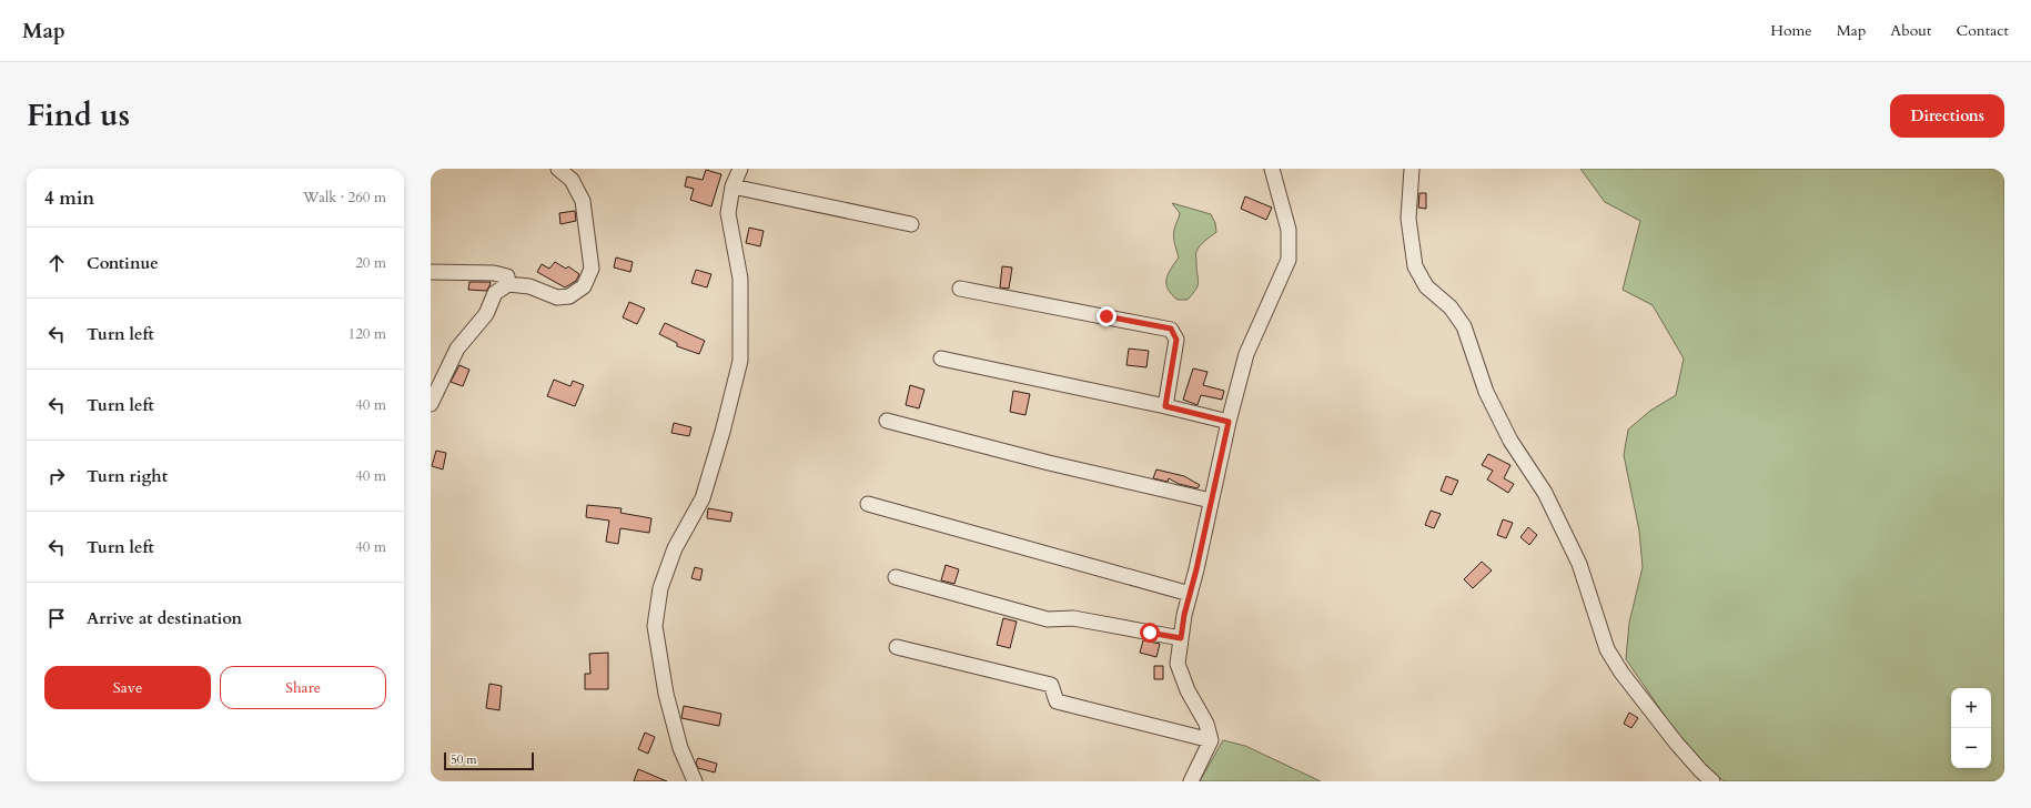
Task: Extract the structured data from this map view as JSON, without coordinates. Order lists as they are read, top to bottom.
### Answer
{
  "scale_bar": "50 m",
  "page": {
    "header": "Map",
    "nav": [
      "Home",
      "Map",
      "About",
      "Contact"
    ],
    "title": "Find us",
    "buttons": [
      "Directions",
      ["Save", "Share"]
    ],
    "heading": ["4 min", "Walk · 260 m"],
    "list": [
      ["Continue", "20 m"],
      ["Turn left", "120 m"],
      ["Turn left", "40 m"],
      ["Turn right", "40 m"],
      ["Turn left", "40 m"],
      "Arrive at destination"
    ],
    "map_buttons": ["+", "−"],
    "scale": "50 m"
  }
}
